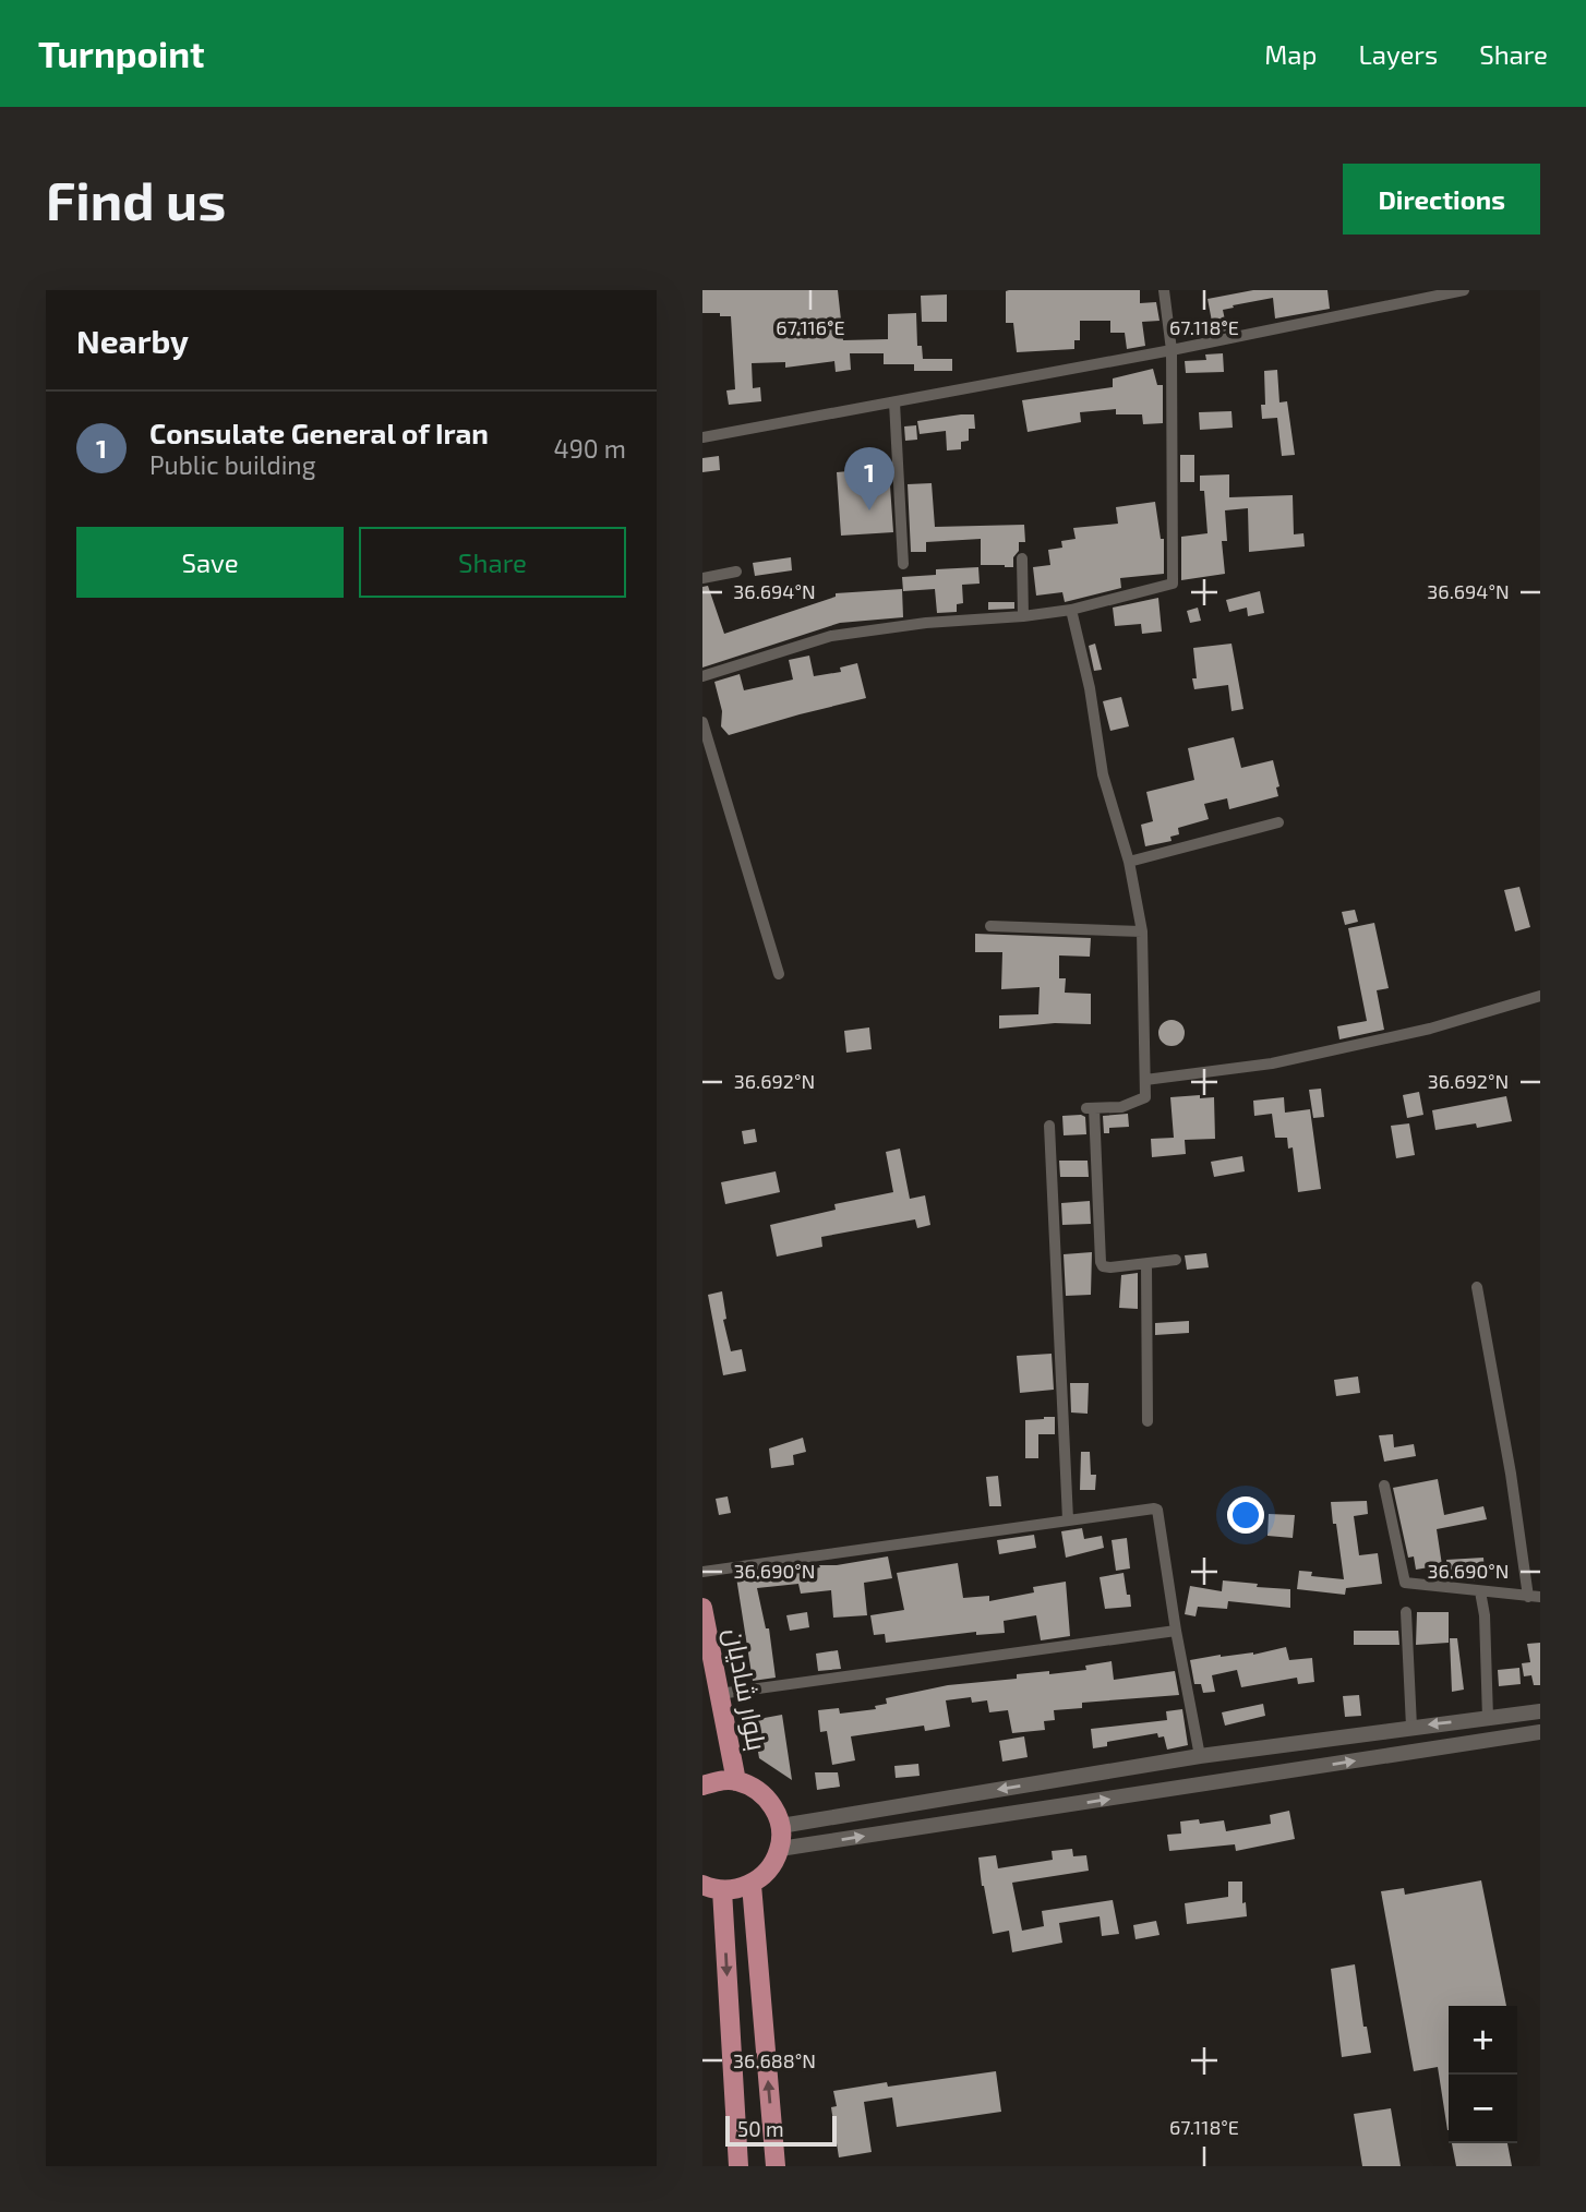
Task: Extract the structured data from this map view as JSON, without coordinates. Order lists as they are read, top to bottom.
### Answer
{
  "streets": {
    "main road": ["بلوار شادیان"]
  },
  "scale_bar": "50 m",
  "page": {
    "header": "Turnpoint",
    "nav": ["Map", "Layers", "Share"],
    "buttons": [
      "Directions",
      ["Save", "Share"]
    ],
    "title": "Find us",
    "heading": "Nearby",
    "list": [
      {
        "mark": "1",
        "name": "Consulate General of Iran",
        "note": "Public building",
        "value": "490 m"
      }
    ],
    "pins": "1",
    "map_buttons": ["+", "−"],
    "scale": "50 m"
  },
  "coordinates": [
    "67.116°E",
    "67.118°E",
    "36.694°N",
    "36.692°N",
    "36.690°N",
    "36.688°N"
  ]
}
